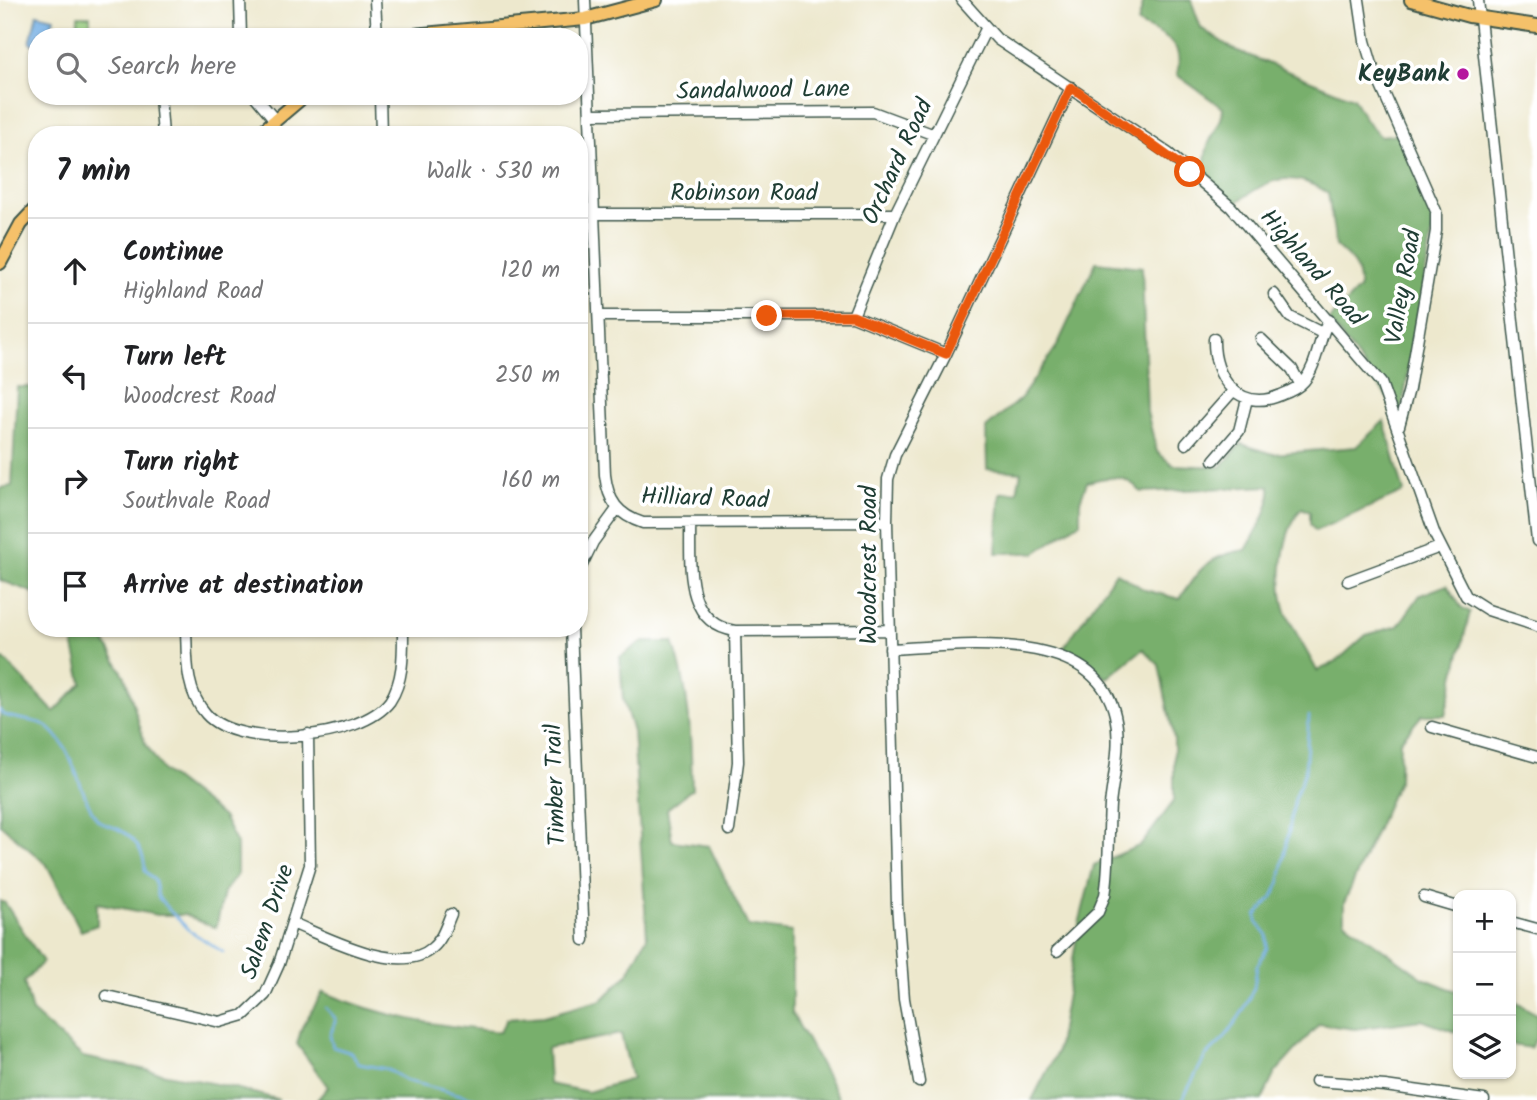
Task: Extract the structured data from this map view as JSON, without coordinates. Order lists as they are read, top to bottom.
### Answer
{
  "streets": {
    "street": [
      "Sandalwood Lane",
      "Orchard Road",
      "Robinson Road",
      "Highland Road",
      "Valley Road",
      "Hilliard Road",
      "Woodcrest Road",
      "Timber Trail",
      "Salem Drive"
    ]
  },
  "crossings": [
    ["Sandalwood Lane", "Orchard Road"],
    ["Sandalwood Lane", "Hilliard Road"],
    ["Orchard Road", "Robinson Road"],
    ["Orchard Road", "Highland Road"],
    ["Robinson Road", "Hilliard Road"],
    ["Highland Road", "Valley Road"],
    ["Highland Road", "Woodcrest Road"],
    ["Hilliard Road", "Woodcrest Road"]
  ],
  "places": ["KeyBank"],
  "page": {
    "search": "Search here",
    "heading": ["7 min", "Walk · 530 m"],
    "list": [
      ["Continue", "Highland Road", "120 m"],
      ["Turn left", "Woodcrest Road", "250 m"],
      ["Turn right", "Southvale Road", "160 m"],
      "Arrive at destination"
    ],
    "map_buttons": ["+", "−"]
  }
}
